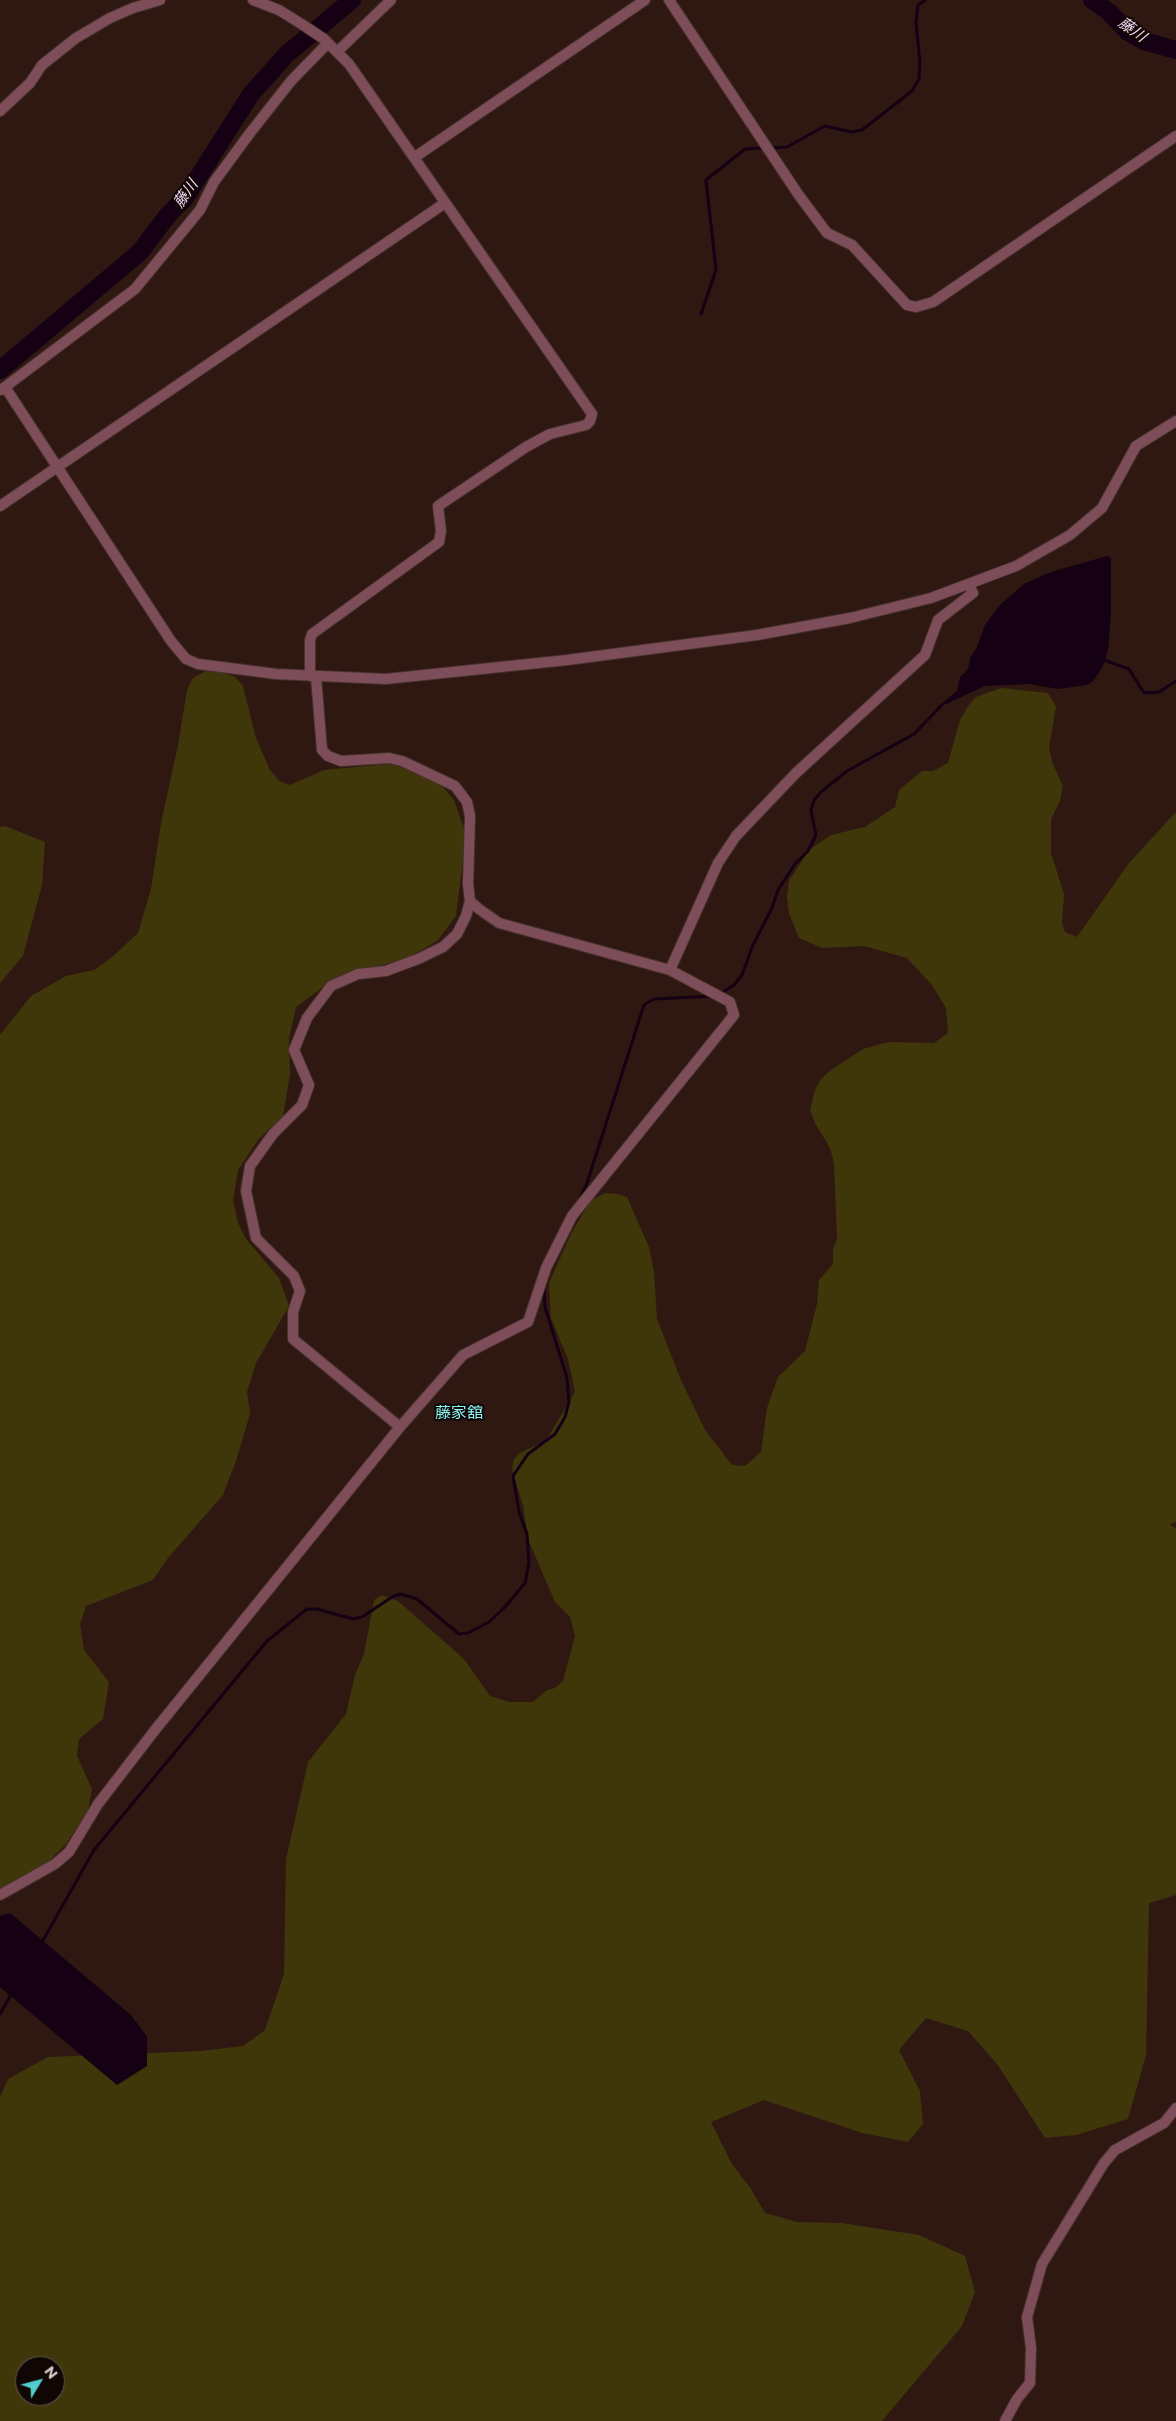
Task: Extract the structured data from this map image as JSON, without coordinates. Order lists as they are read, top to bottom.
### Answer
{
  "districts": ["藤家舘"],
  "water": ["藤川"],
  "north": "top right"
}
